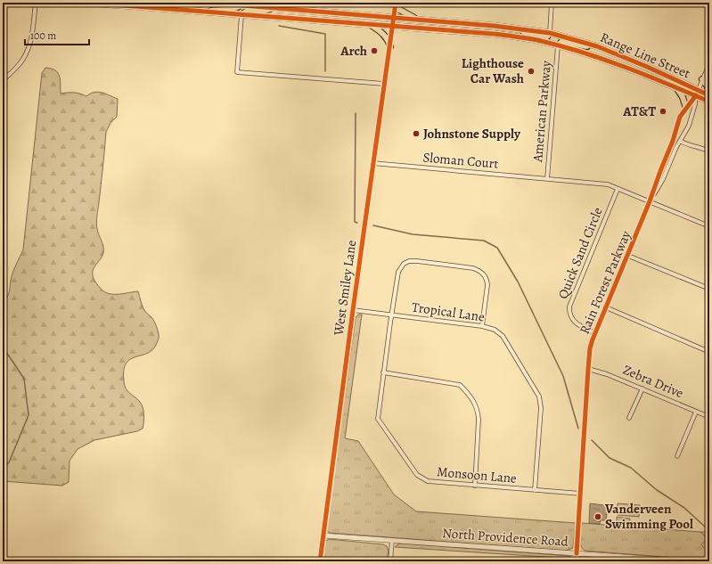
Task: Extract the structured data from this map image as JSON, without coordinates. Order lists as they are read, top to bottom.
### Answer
{
  "streets": {
    "main road": ["Range Line Street"],
    "street": [
      "American Parkway",
      "Sloman Court",
      "Quick Sand Circle",
      "Rain Forest Parkway",
      "West Smiley Lane",
      "Tropical Lane",
      "Zebra Drive",
      "Monsoon Lane",
      "North Providence Road"
    ]
  },
  "crossings": [
    ["Range Line Street", "American Parkway"],
    ["Range Line Street", "Rain Forest Parkway"],
    ["Range Line Street", "West Smiley Lane"],
    ["American Parkway", "Sloman Court"],
    ["Sloman Court", "Quick Sand Circle"],
    ["Sloman Court", "Rain Forest Parkway"],
    ["Sloman Court", "West Smiley Lane"],
    ["Quick Sand Circle", "Rain Forest Parkway"],
    ["Rain Forest Parkway", "Zebra Drive"],
    ["Rain Forest Parkway", "Monsoon Lane"],
    ["Rain Forest Parkway", "North Providence Road"],
    ["West Smiley Lane", "Tropical Lane"],
    ["West Smiley Lane", "North Providence Road"],
    ["Tropical Lane", "Monsoon Lane"]
  ],
  "places": [
    "Arch",
    "Lighthouse Car Wash",
    "AT&T",
    "Johnstone Supply",
    "Vanderveen Swimming Pool"
  ],
  "scale_bar": "100 m"
}
